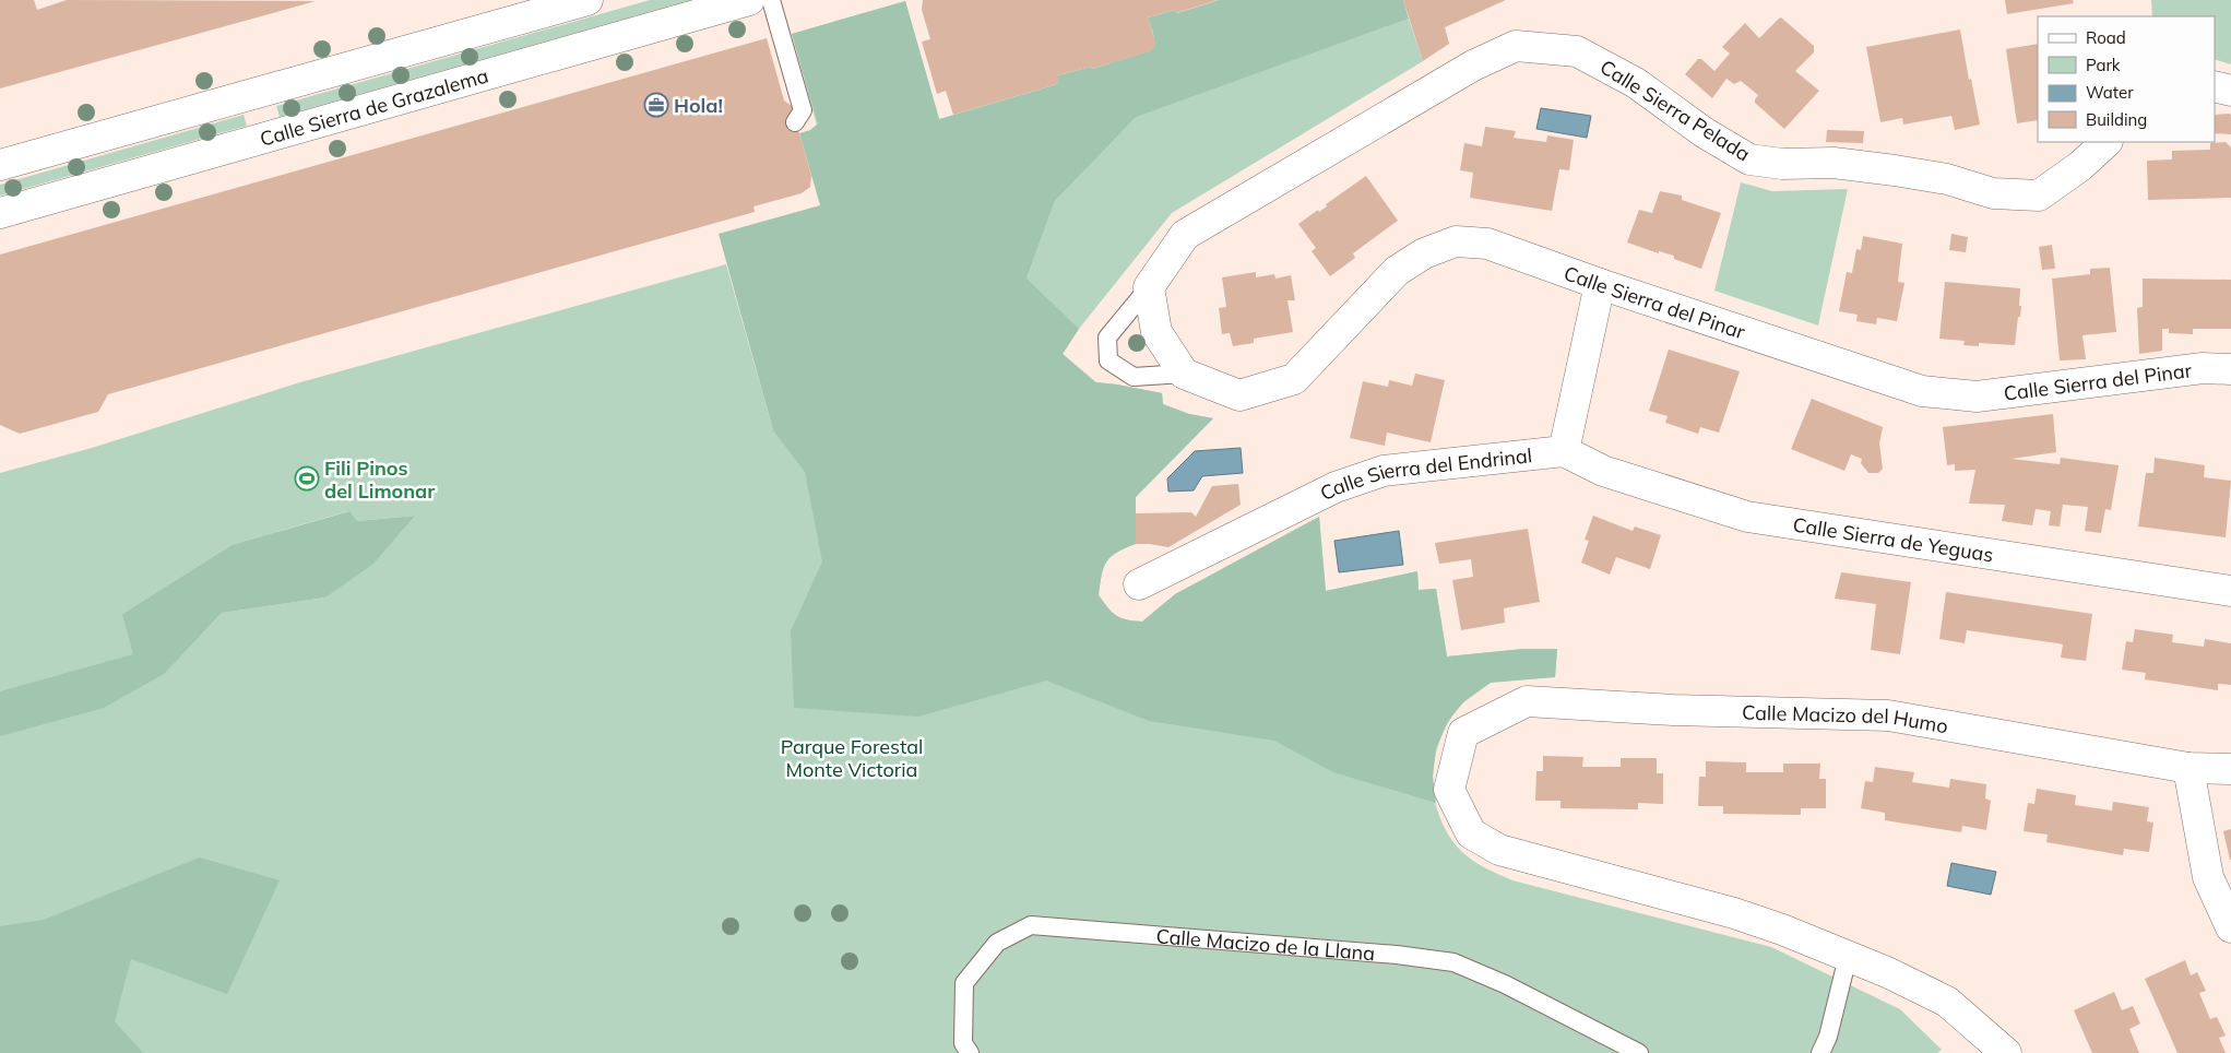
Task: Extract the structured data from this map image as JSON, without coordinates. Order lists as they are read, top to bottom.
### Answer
{
  "streets": {
    "street": [
      "Calle Sierra de Grazalema",
      "Calle Sierra Pelada",
      "Calle Sierra del Pinar",
      "Calle Sierra del Endrinal",
      "Calle Sierra de Yeguas",
      "Calle Macizo del Humo"
    ],
    "lane": ["Calle Macizo de la Llana"]
  },
  "crossings": [
    ["Calle Sierra del Endrinal", "Calle Sierra de Yeguas"]
  ],
  "parks": ["Parque Forestal Monte Victoria"],
  "places": {
    "office": ["Hola!"],
    "sports": ["Fili Pinos del Limonar"]
  },
  "legend": [
    "Road",
    "Park",
    "Water",
    "Building"
  ]
}
